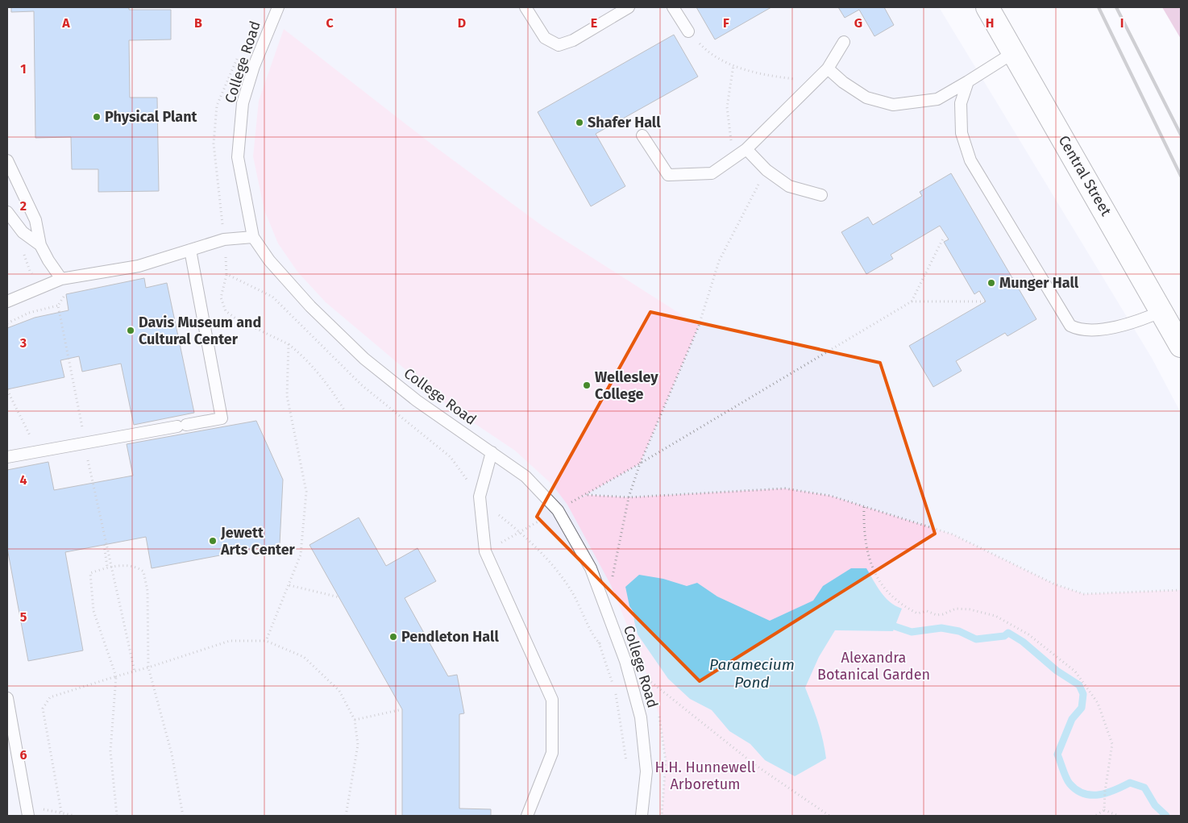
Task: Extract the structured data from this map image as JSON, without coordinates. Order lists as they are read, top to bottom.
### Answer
{
  "streets": {
    "main road": ["Central Street"],
    "lane": ["College Road"]
  },
  "water": ["Paramecium Pond"],
  "parks": ["Alexandra Botanical Garden", "H.H. Hunnewell Arboretum"],
  "places": [
    "Physical Plant",
    "Shafer Hall",
    "Munger Hall",
    "Davis Museum and Cultural Center",
    "Wellesley College",
    "Jewett Arts Center",
    "Pendleton Hall"
  ],
  "grid": {
    "columns": [
      "A",
      "B",
      "C",
      "D",
      "E",
      "F",
      "G",
      "H",
      "I"
    ],
    "rows": [
      "1",
      "2",
      "3",
      "4",
      "5",
      "6"
    ]
  }
}
